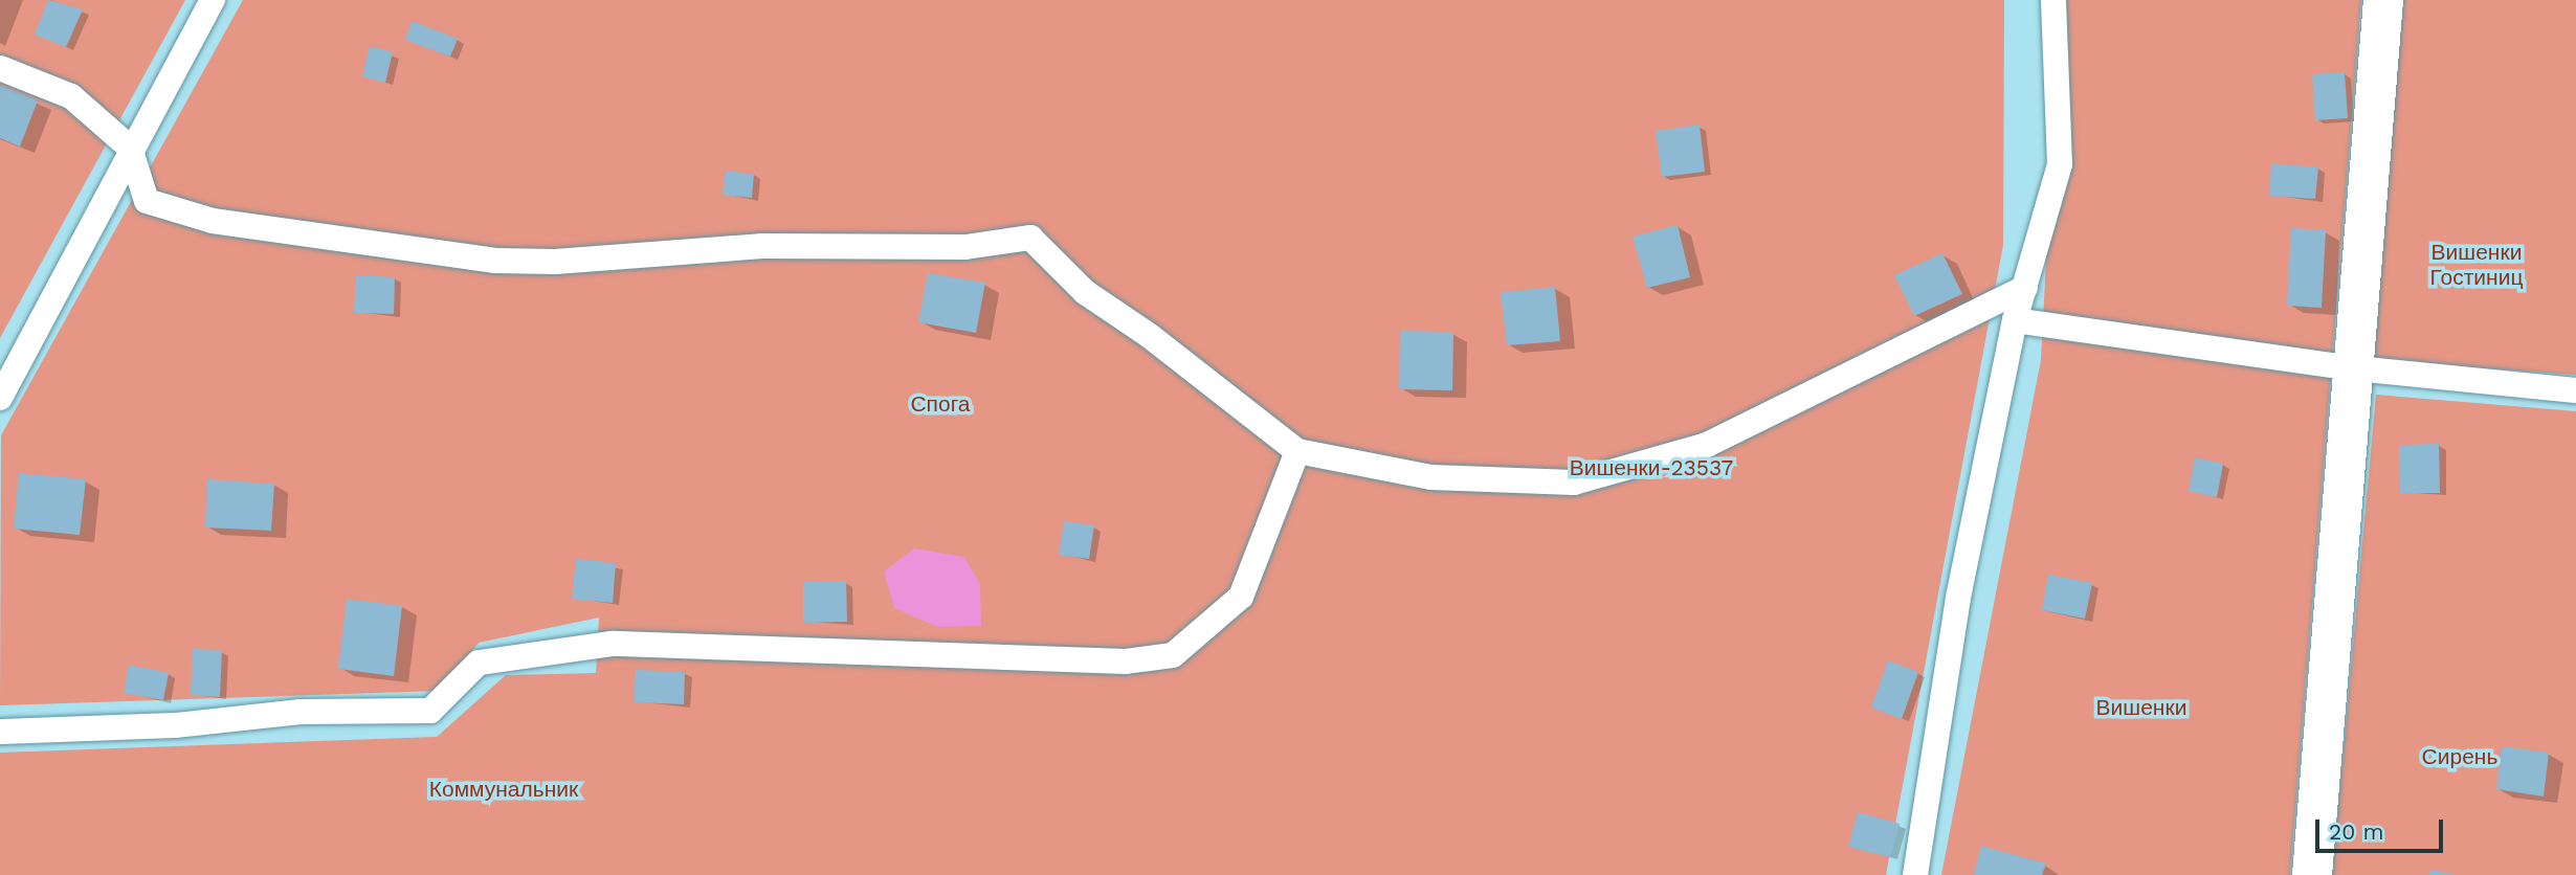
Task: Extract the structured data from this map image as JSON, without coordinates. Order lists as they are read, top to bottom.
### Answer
{
  "parks": [
    "Вишенки Гостиниц",
    "Спога",
    "Вишенки-23537",
    "Вишенки",
    "Сирень",
    "Коммунальник"
  ],
  "scale_bar": "20 m"
}
